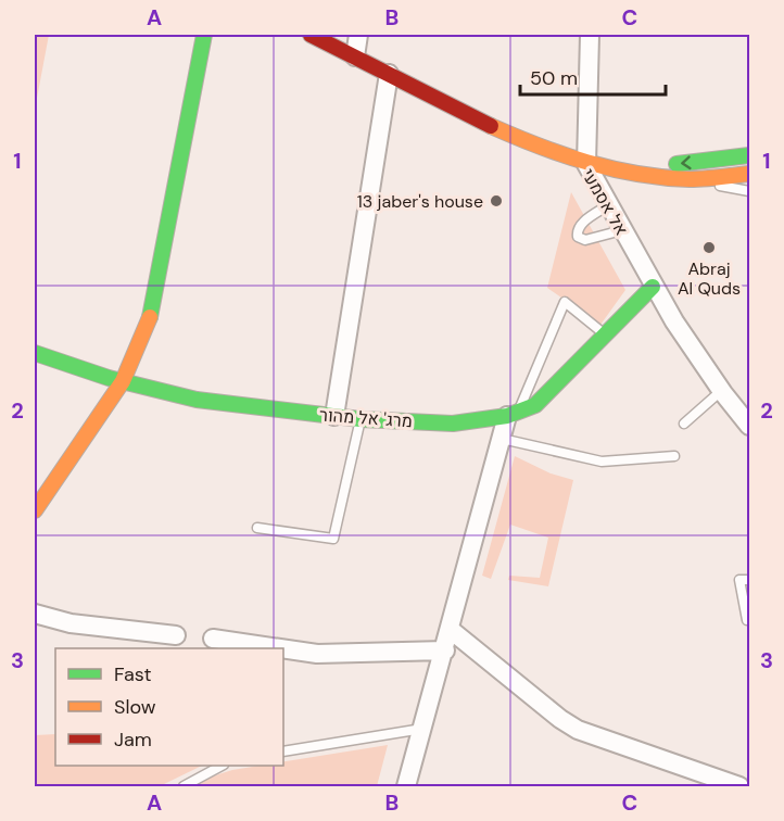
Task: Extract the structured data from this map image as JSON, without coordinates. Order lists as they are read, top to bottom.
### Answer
{
  "streets": {
    "street": ["אל אסמעי", "מרג' אל מהור"]
  },
  "crossings": [
    ["אל אסמעי", "מרג' אל מהור"]
  ],
  "places": ["13 jaber's house", "Abraj Al Quds"],
  "legend": ["Fast", "Slow", "Jam"],
  "scale_bar": "50 m",
  "grid": {
    "columns": ["A", "B", "C"],
    "rows": ["1", "2", "3"]
  }
}
